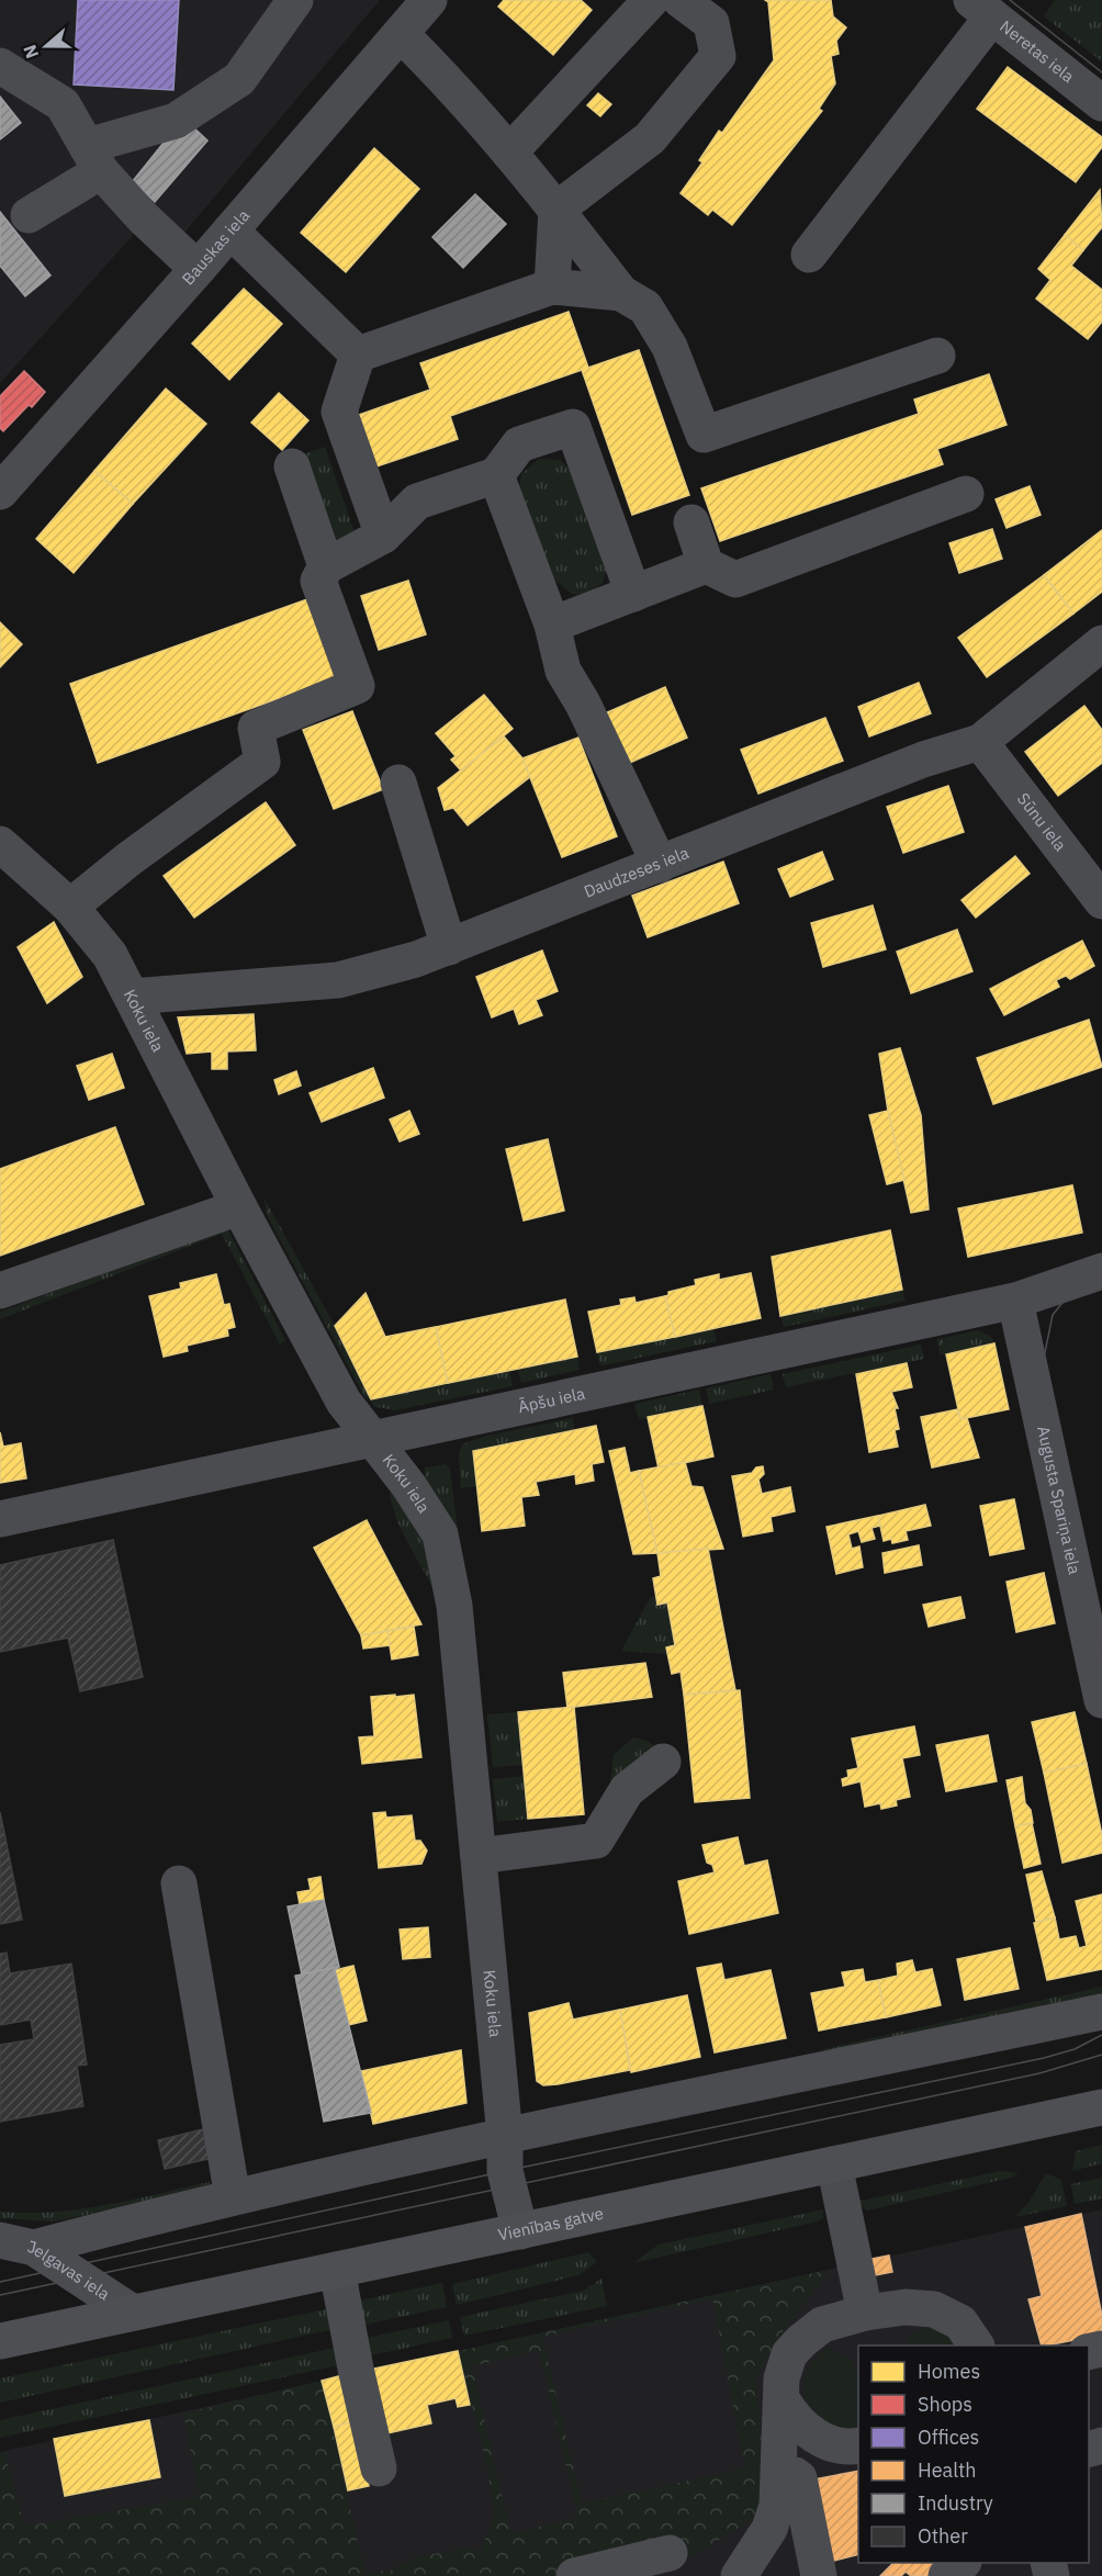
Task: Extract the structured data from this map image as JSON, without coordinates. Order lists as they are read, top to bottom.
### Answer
{
  "streets": {
    "main road": ["Vienības gatve"],
    "street": [
      "Neretas iela",
      "Bauskas iela",
      "Sūnu iela",
      "Daudzeses iela",
      "Koku iela",
      "Āpšu iela",
      "Augusta Spariņa iela",
      "Jelgavas iela"
    ]
  },
  "crossings": [
    ["Sūnu iela", "Daudzeses iela"],
    ["Daudzeses iela", "Koku iela"],
    ["Koku iela", "Āpšu iela"],
    ["Koku iela", "Vienības gatve"],
    ["Āpšu iela", "Augusta Spariņa iela"],
    ["Vienības gatve", "Jelgavas iela"]
  ],
  "legend": [
    "Homes",
    "Shops",
    "Offices",
    "Health",
    "Industry",
    "Other"
  ],
  "north": "left"
}
